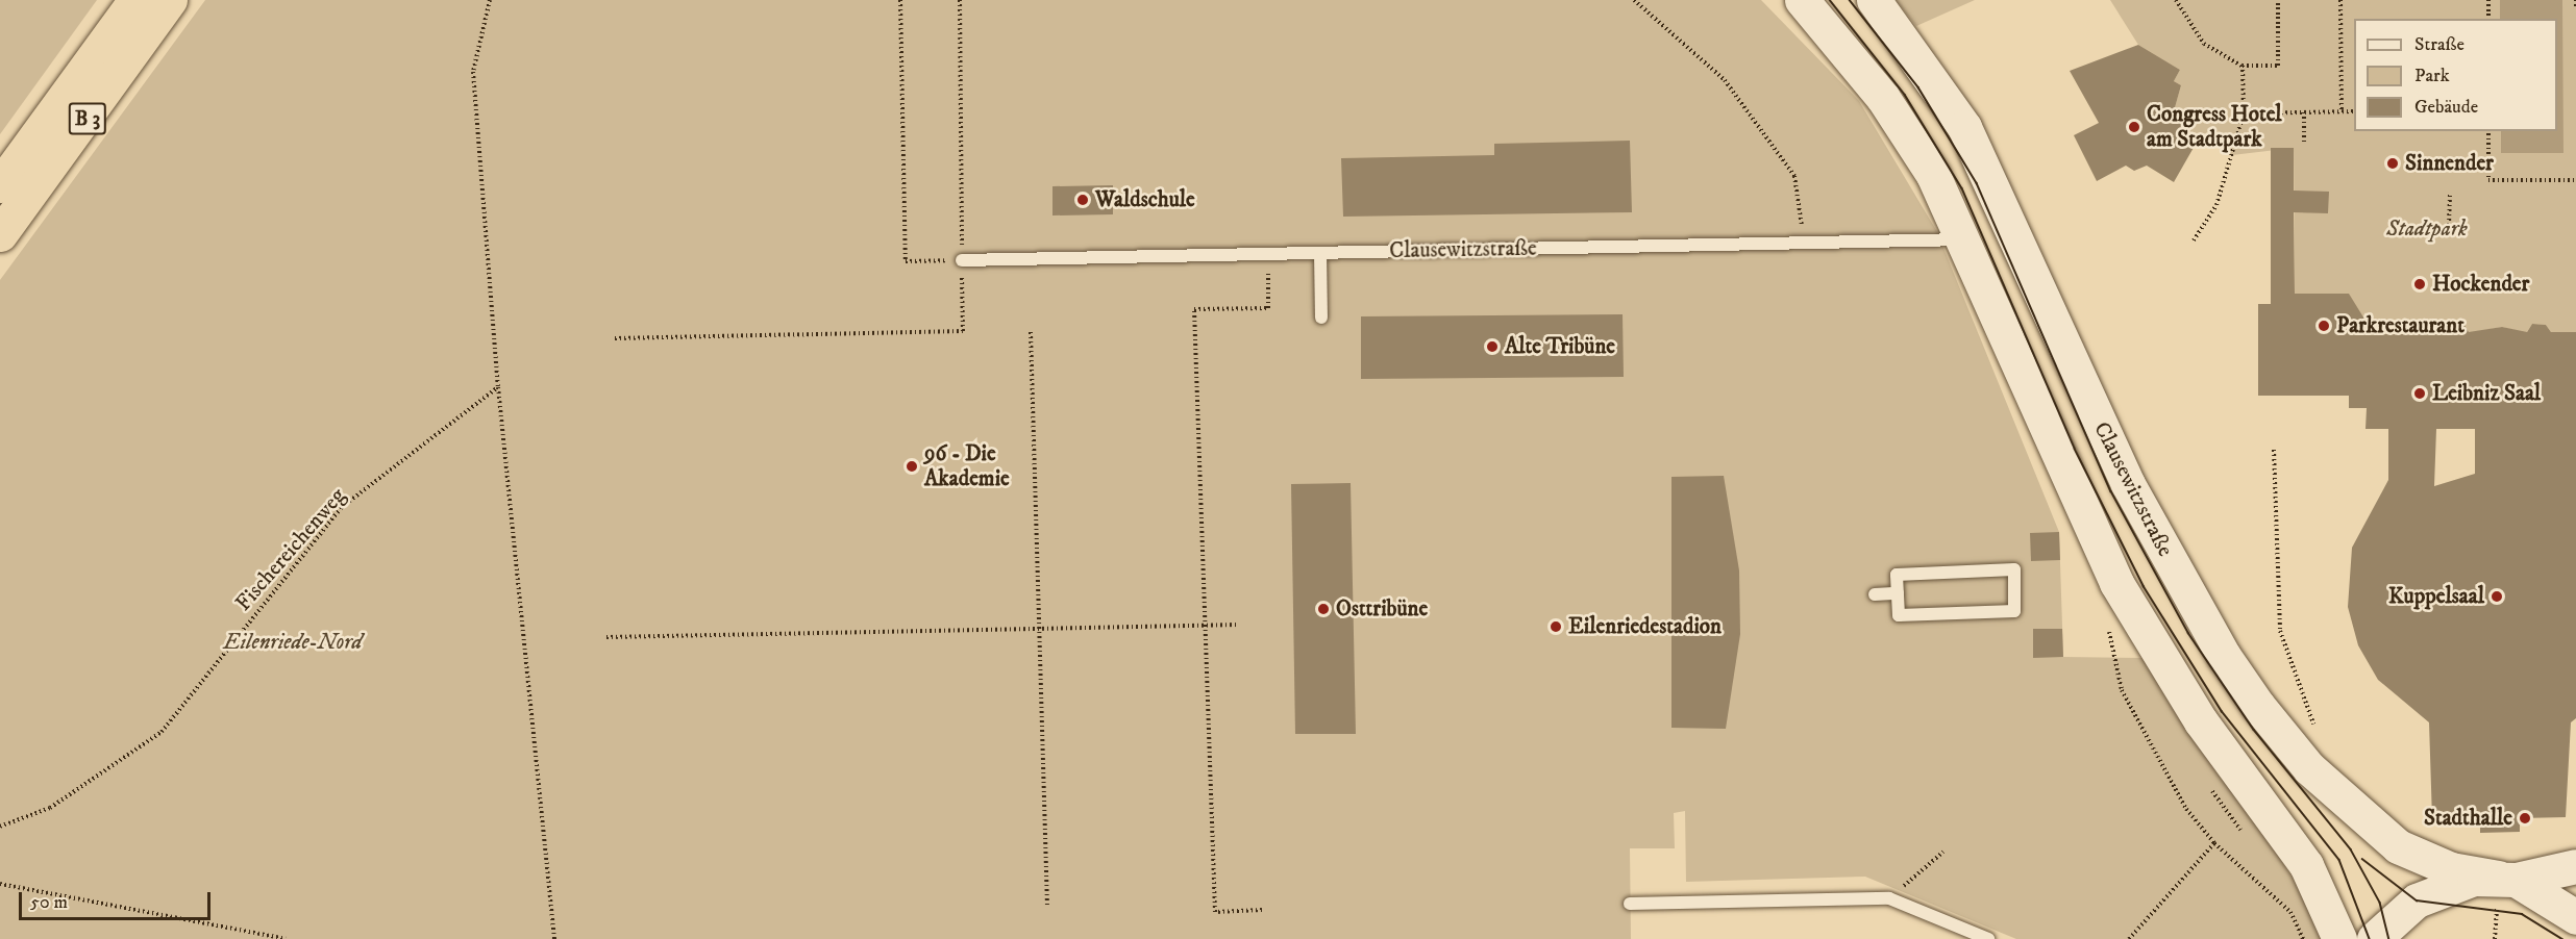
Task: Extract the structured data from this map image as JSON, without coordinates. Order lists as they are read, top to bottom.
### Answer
{
  "streets": {
    "highway": ["B 3"],
    "street": ["Clausewitzstraße"],
    "path": ["Fischereichenweg"]
  },
  "parks": ["Stadtpark", "Eilenriede-Nord"],
  "places": [
    "Congress Hotel am Stadtpark",
    "Sinnender",
    "Waldschule",
    "Hockender",
    "Parkrestaurant",
    "Alte Tribüne",
    "Leibniz Saal",
    "96 - Die Akademie",
    "Kuppelsaal",
    "Osttribüne",
    "Eilenriedestadion",
    "Stadthalle"
  ],
  "legend": ["Straße", "Park", "Gebäude"],
  "scale_bar": "50 m"
}
